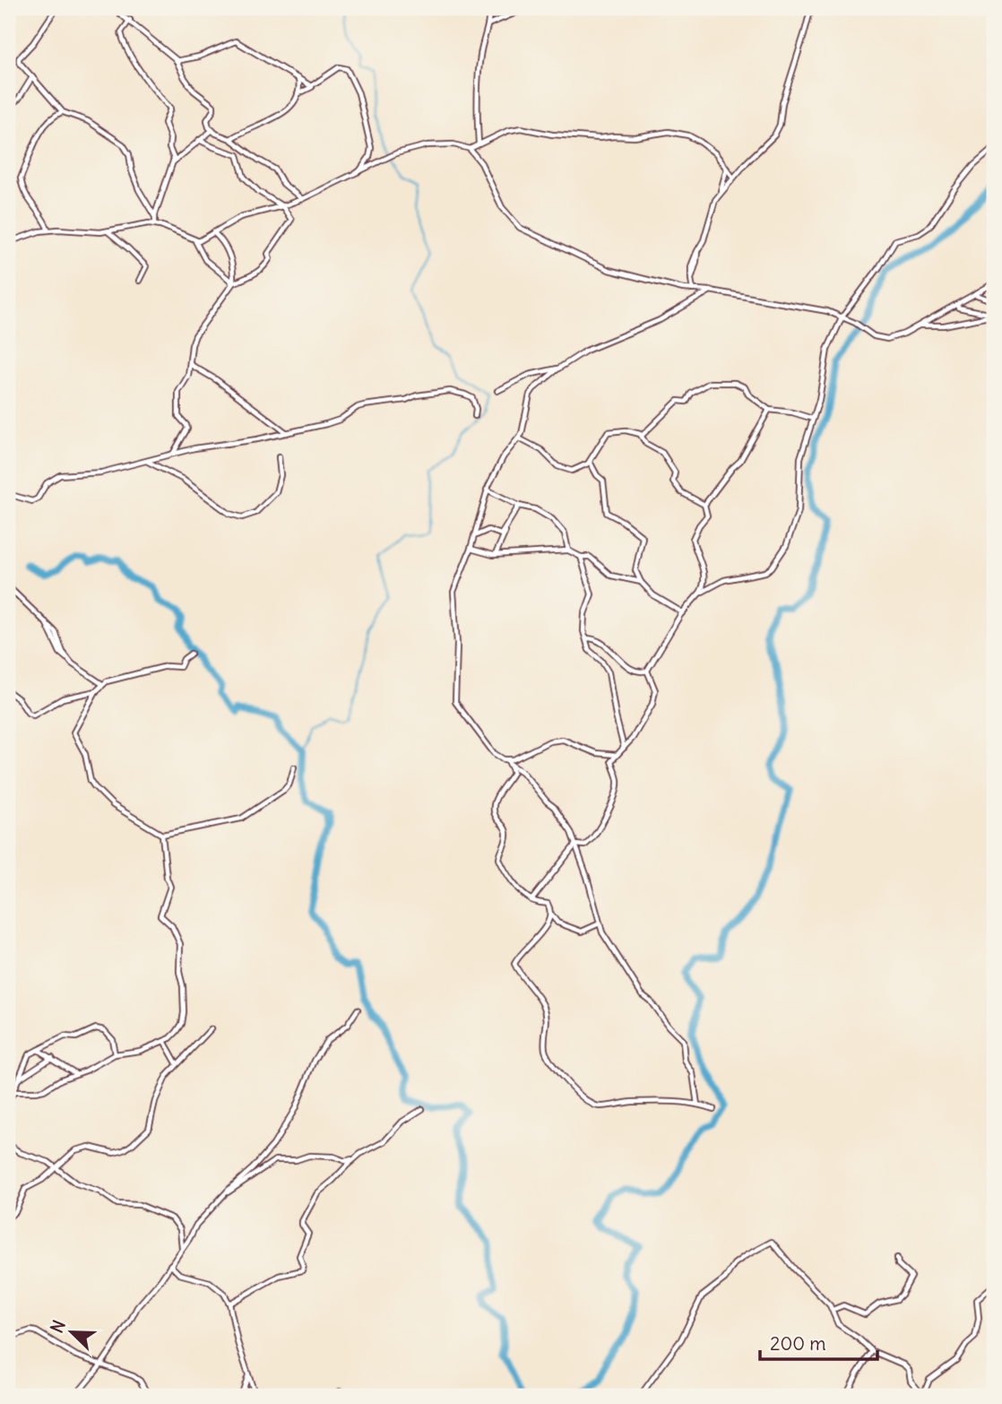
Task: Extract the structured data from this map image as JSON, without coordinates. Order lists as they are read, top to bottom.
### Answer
{
  "scale_bar": "200 m",
  "north": "top left"
}
